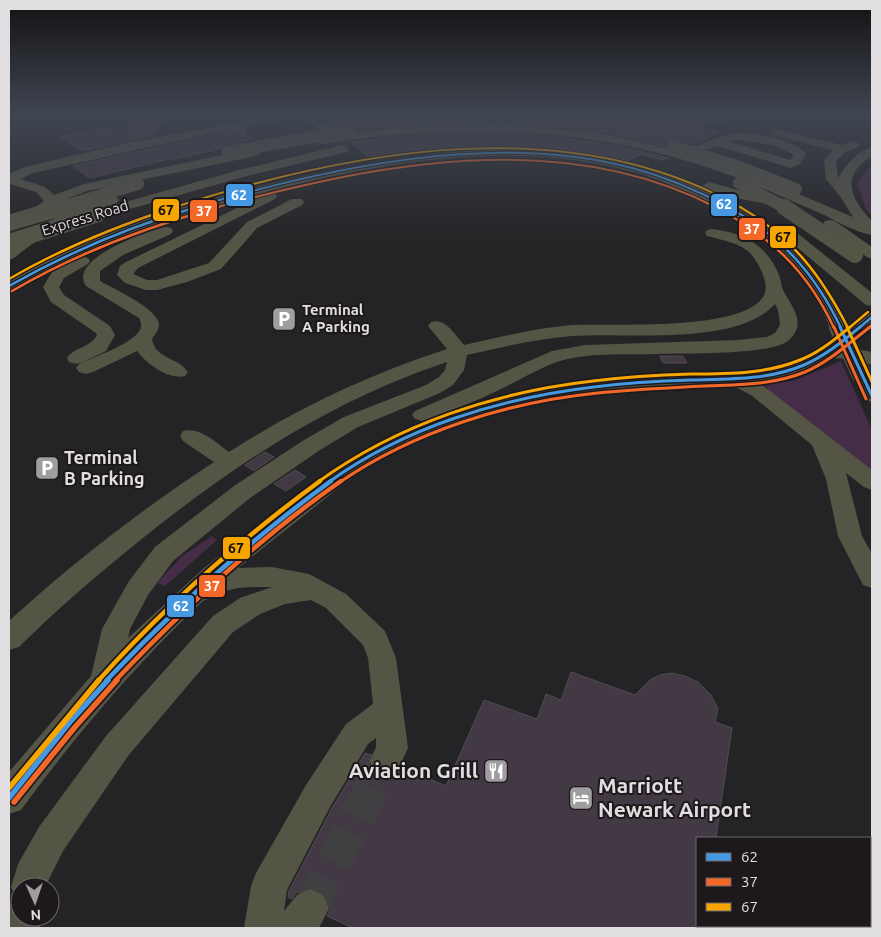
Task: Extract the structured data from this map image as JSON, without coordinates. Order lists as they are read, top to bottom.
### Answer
{
  "streets": {
    "street": ["Express Road"]
  },
  "places": {
    "parking": ["Terminal A Parking", "Terminal B Parking"],
    "restaurant": ["Aviation Grill"],
    "hotel": ["Marriott Newark Airport"]
  },
  "lines": ["transit line 62", "transit line 67", "transit line 37"],
  "legend": ["62", "37", "67"],
  "north": "bottom"
}
